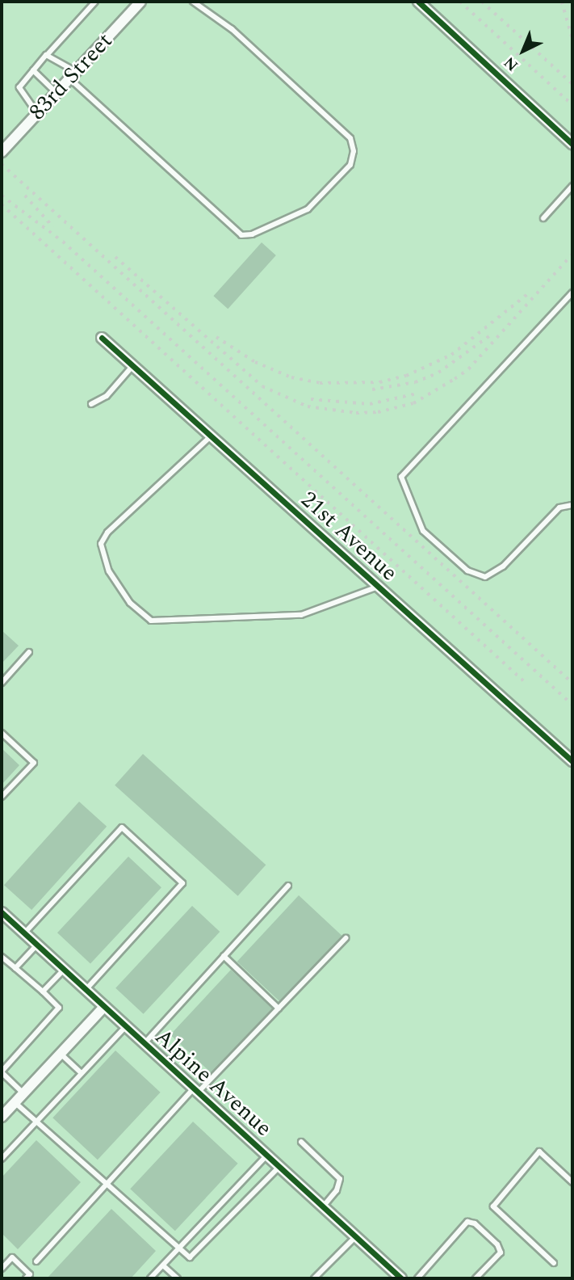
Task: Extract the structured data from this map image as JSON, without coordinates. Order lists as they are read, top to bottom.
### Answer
{
  "streets": {
    "street": ["83rd Street", "21st Avenue", "Alpine Avenue"]
  },
  "north": "bottom left"
}
